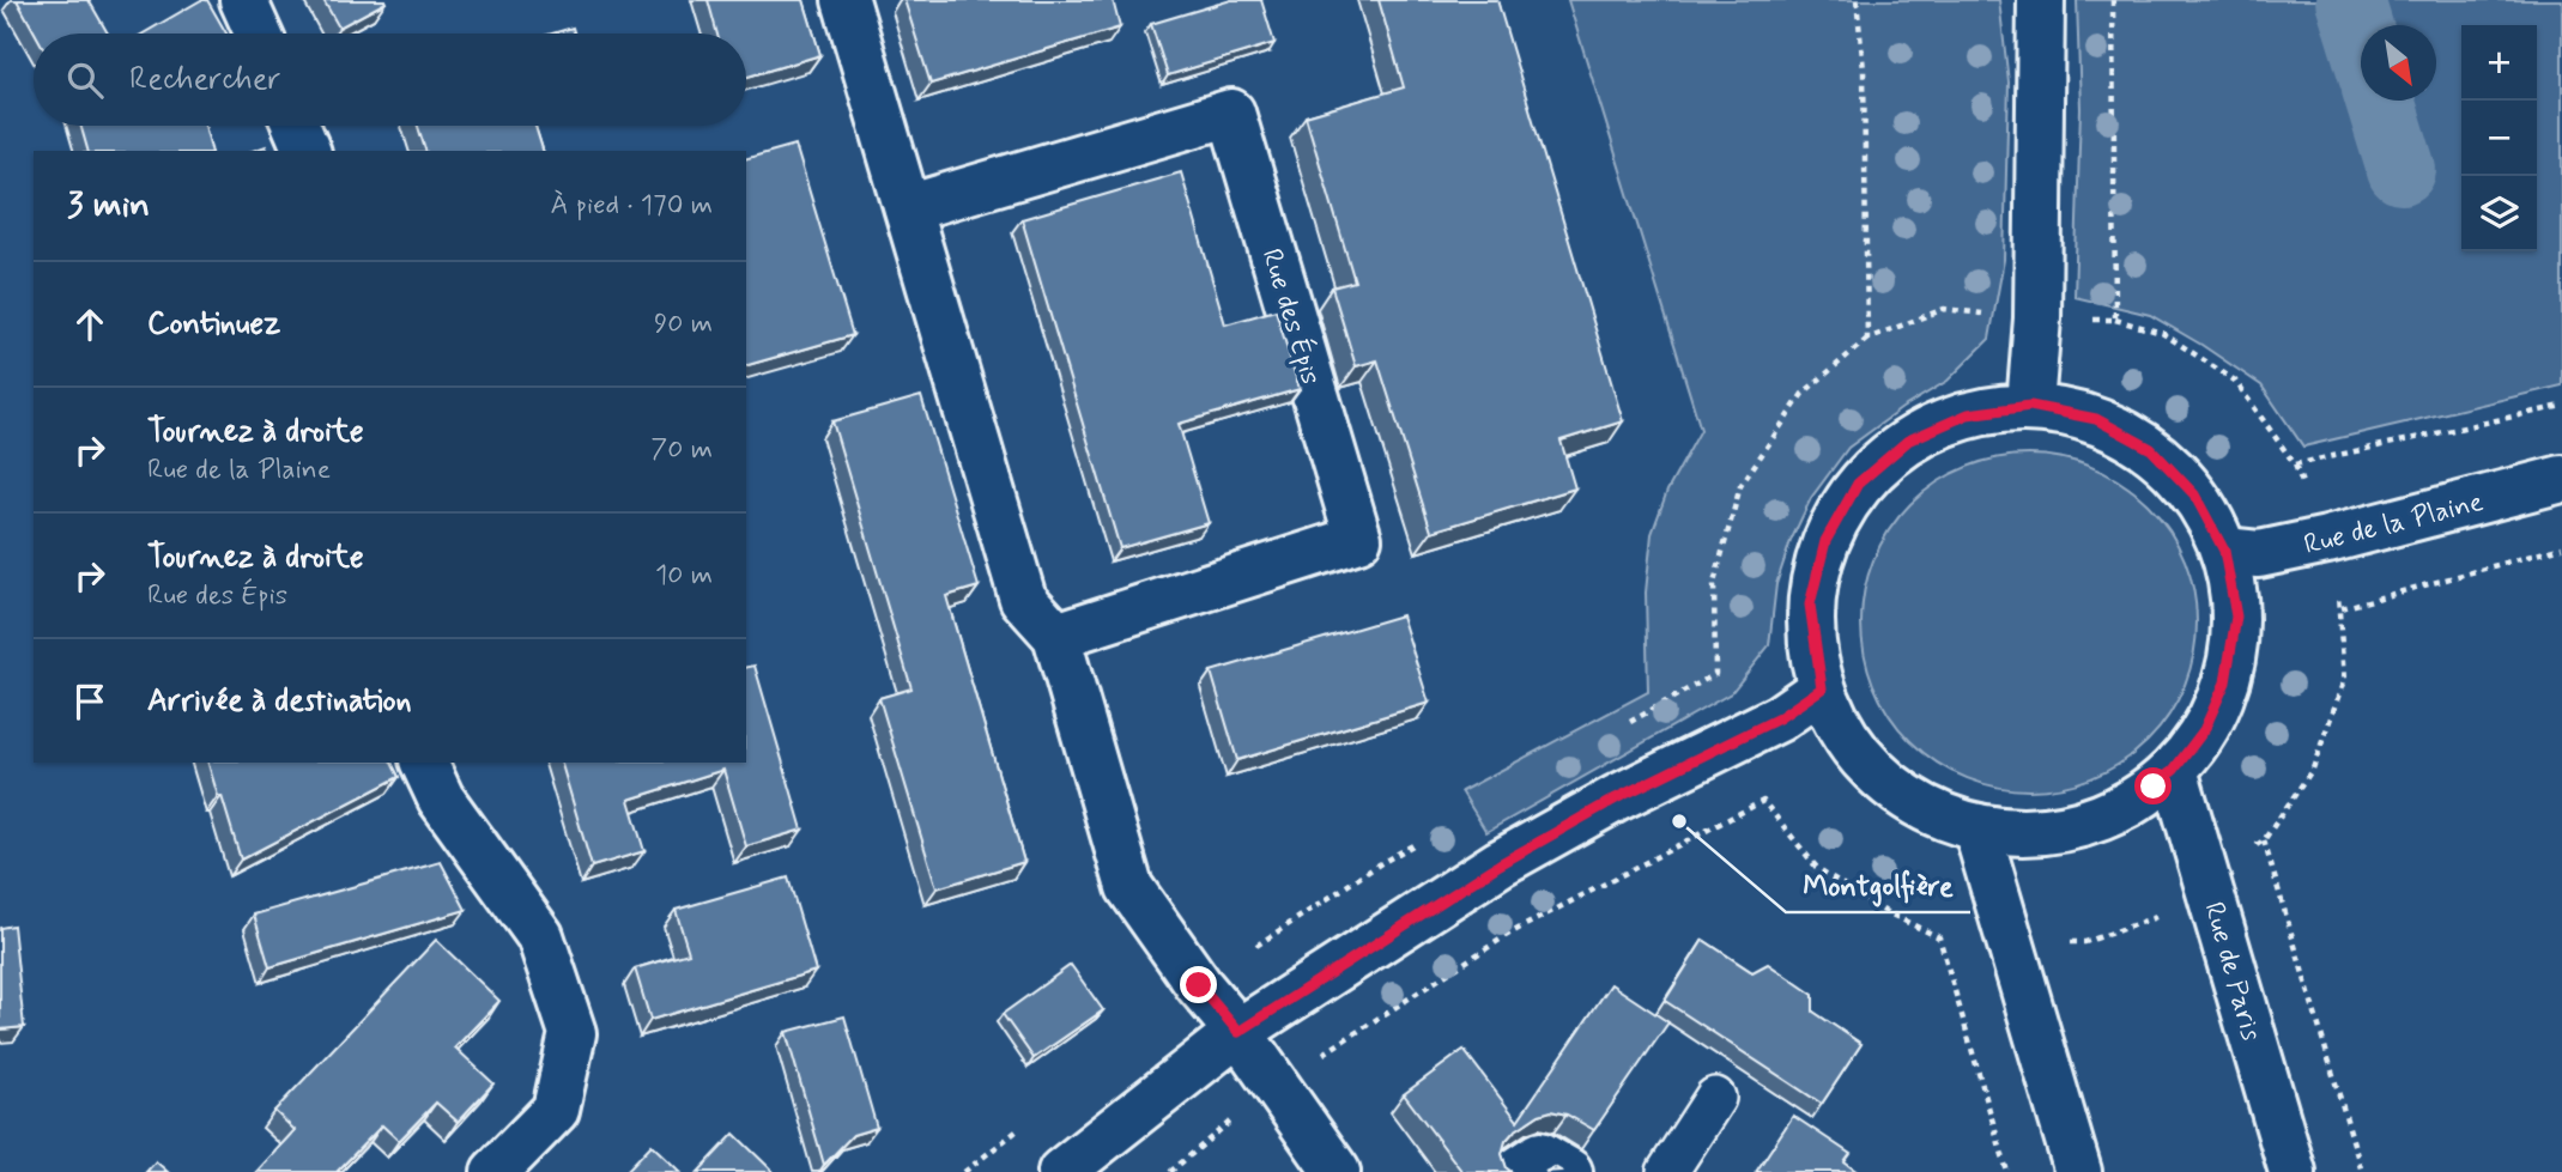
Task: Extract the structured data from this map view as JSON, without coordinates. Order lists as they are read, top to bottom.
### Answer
{
  "streets": {
    "street": ["Rue des Épis", "Rue de la Plaine", "Rue de Paris"]
  },
  "places": ["Montgolfière"],
  "north": "bottom right",
  "page": {
    "map_buttons": ["+", "−"],
    "search": "Rechercher",
    "heading": ["3 min", "À pied · 170 m"],
    "list": [
      ["Continuez", "90 m"],
      ["Tournez à droite", "Rue de la Plaine", "70 m"],
      ["Tournez à droite", "Rue des Épis", "10 m"],
      "Arrivée à destination"
    ]
  }
}
